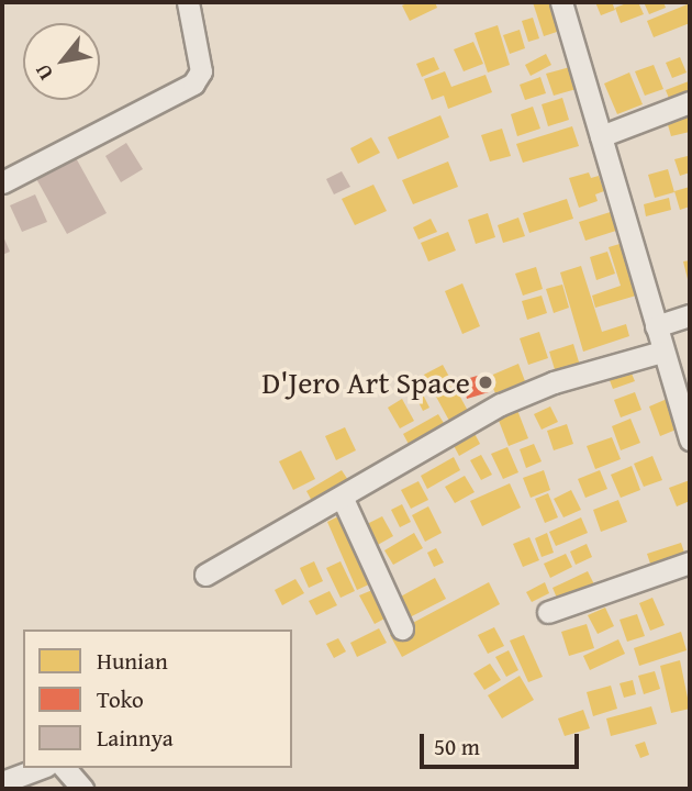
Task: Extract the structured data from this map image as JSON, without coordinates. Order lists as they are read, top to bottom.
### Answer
{
  "places": ["D'Jero Art Space"],
  "legend": ["Hunian", "Toko", "Lainnya"],
  "scale_bar": "50 m",
  "north": "bottom left"
}
